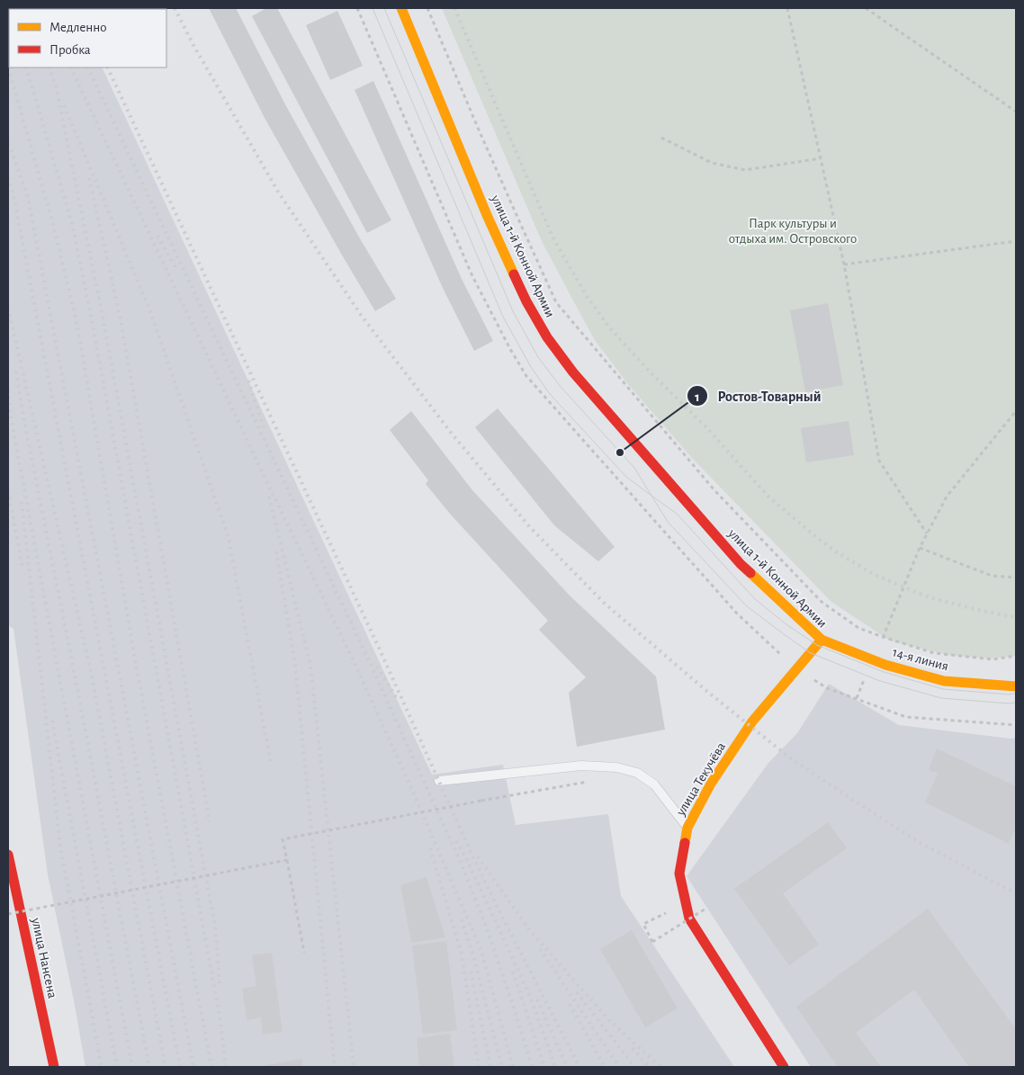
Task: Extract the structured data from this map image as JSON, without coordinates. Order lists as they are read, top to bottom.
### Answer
{
  "streets": {
    "main road": [
      "улица 1-й Конной Армии",
      "14-я линия",
      "улица Текучёва",
      "улица Нансена"
    ]
  },
  "crossings": [
    ["улица 1-й Конной Армии", "14-я линия"],
    ["улица 1-й Конной Армии", "улица Текучёва"],
    ["14-я линия", "улица Текучёва"]
  ],
  "parks": ["Парк культуры и отдыха им. Островского"],
  "places": ["Ростов-Товарный"],
  "legend": ["Медленно", "Пробка"]
}
